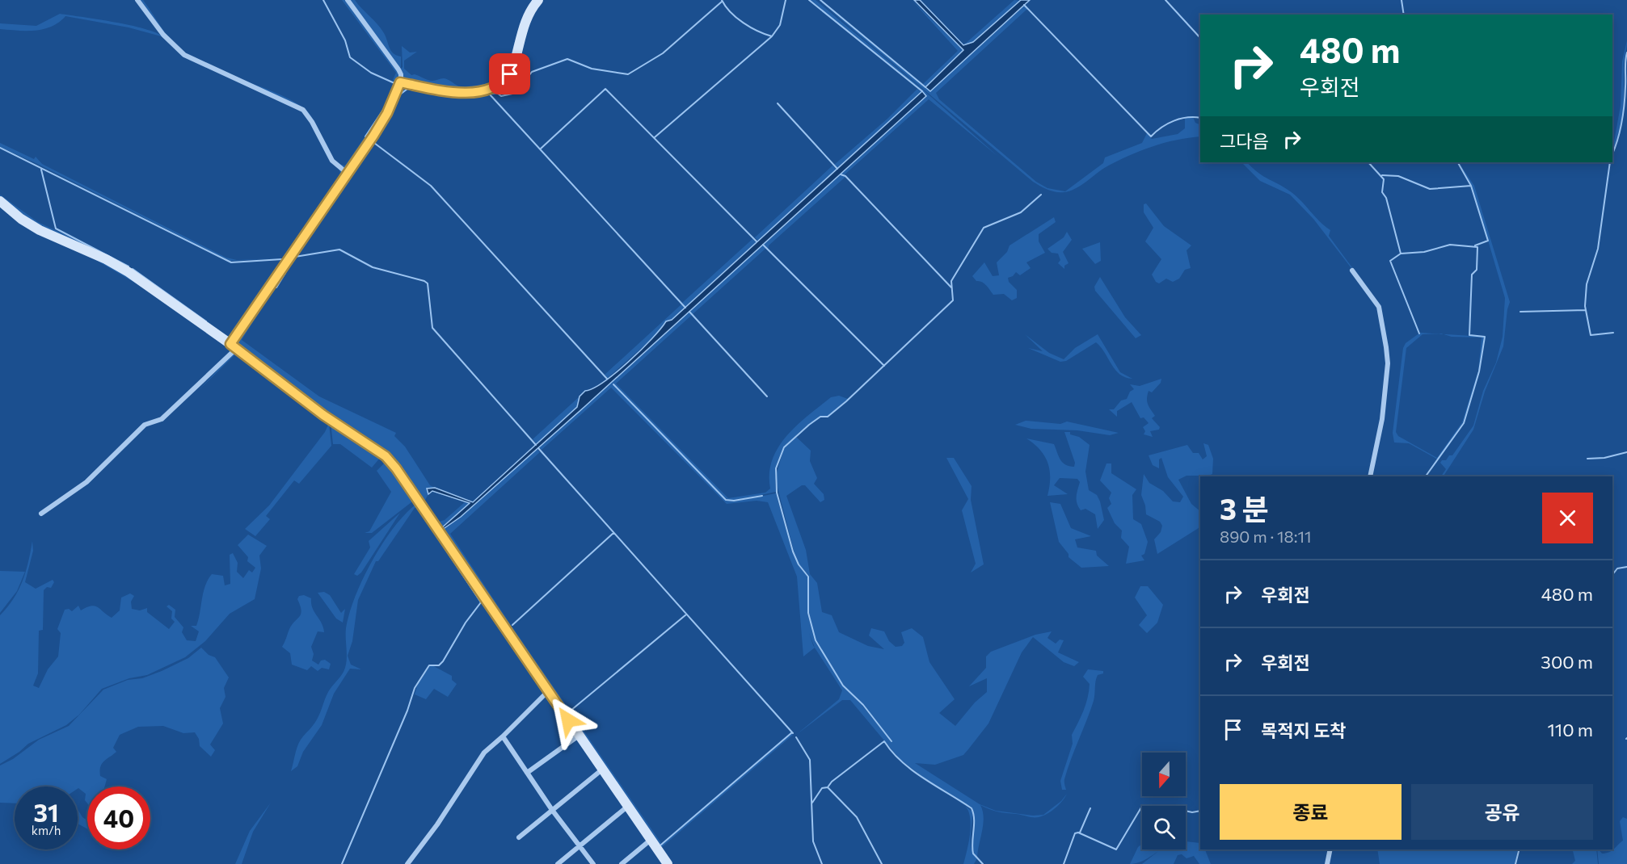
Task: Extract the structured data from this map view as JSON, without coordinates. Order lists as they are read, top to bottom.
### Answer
{
  "north": "bottom",
  "page": {
    "turn": ["480 m", "우회전"],
    "then": "그다음",
    "heading": ["3 분", "890 m · 18:11"],
    "list": [
      {
        "name": "우회전",
        "value": "480 m"
      },
      {
        "name": "우회전",
        "value": "300 m"
      },
      {
        "name": "목적지 도착",
        "value": "110 m"
      }
    ],
    "buttons": ["종료", "공유"],
    "speed": "31 km/h",
    "limit": "40"
  }
}
